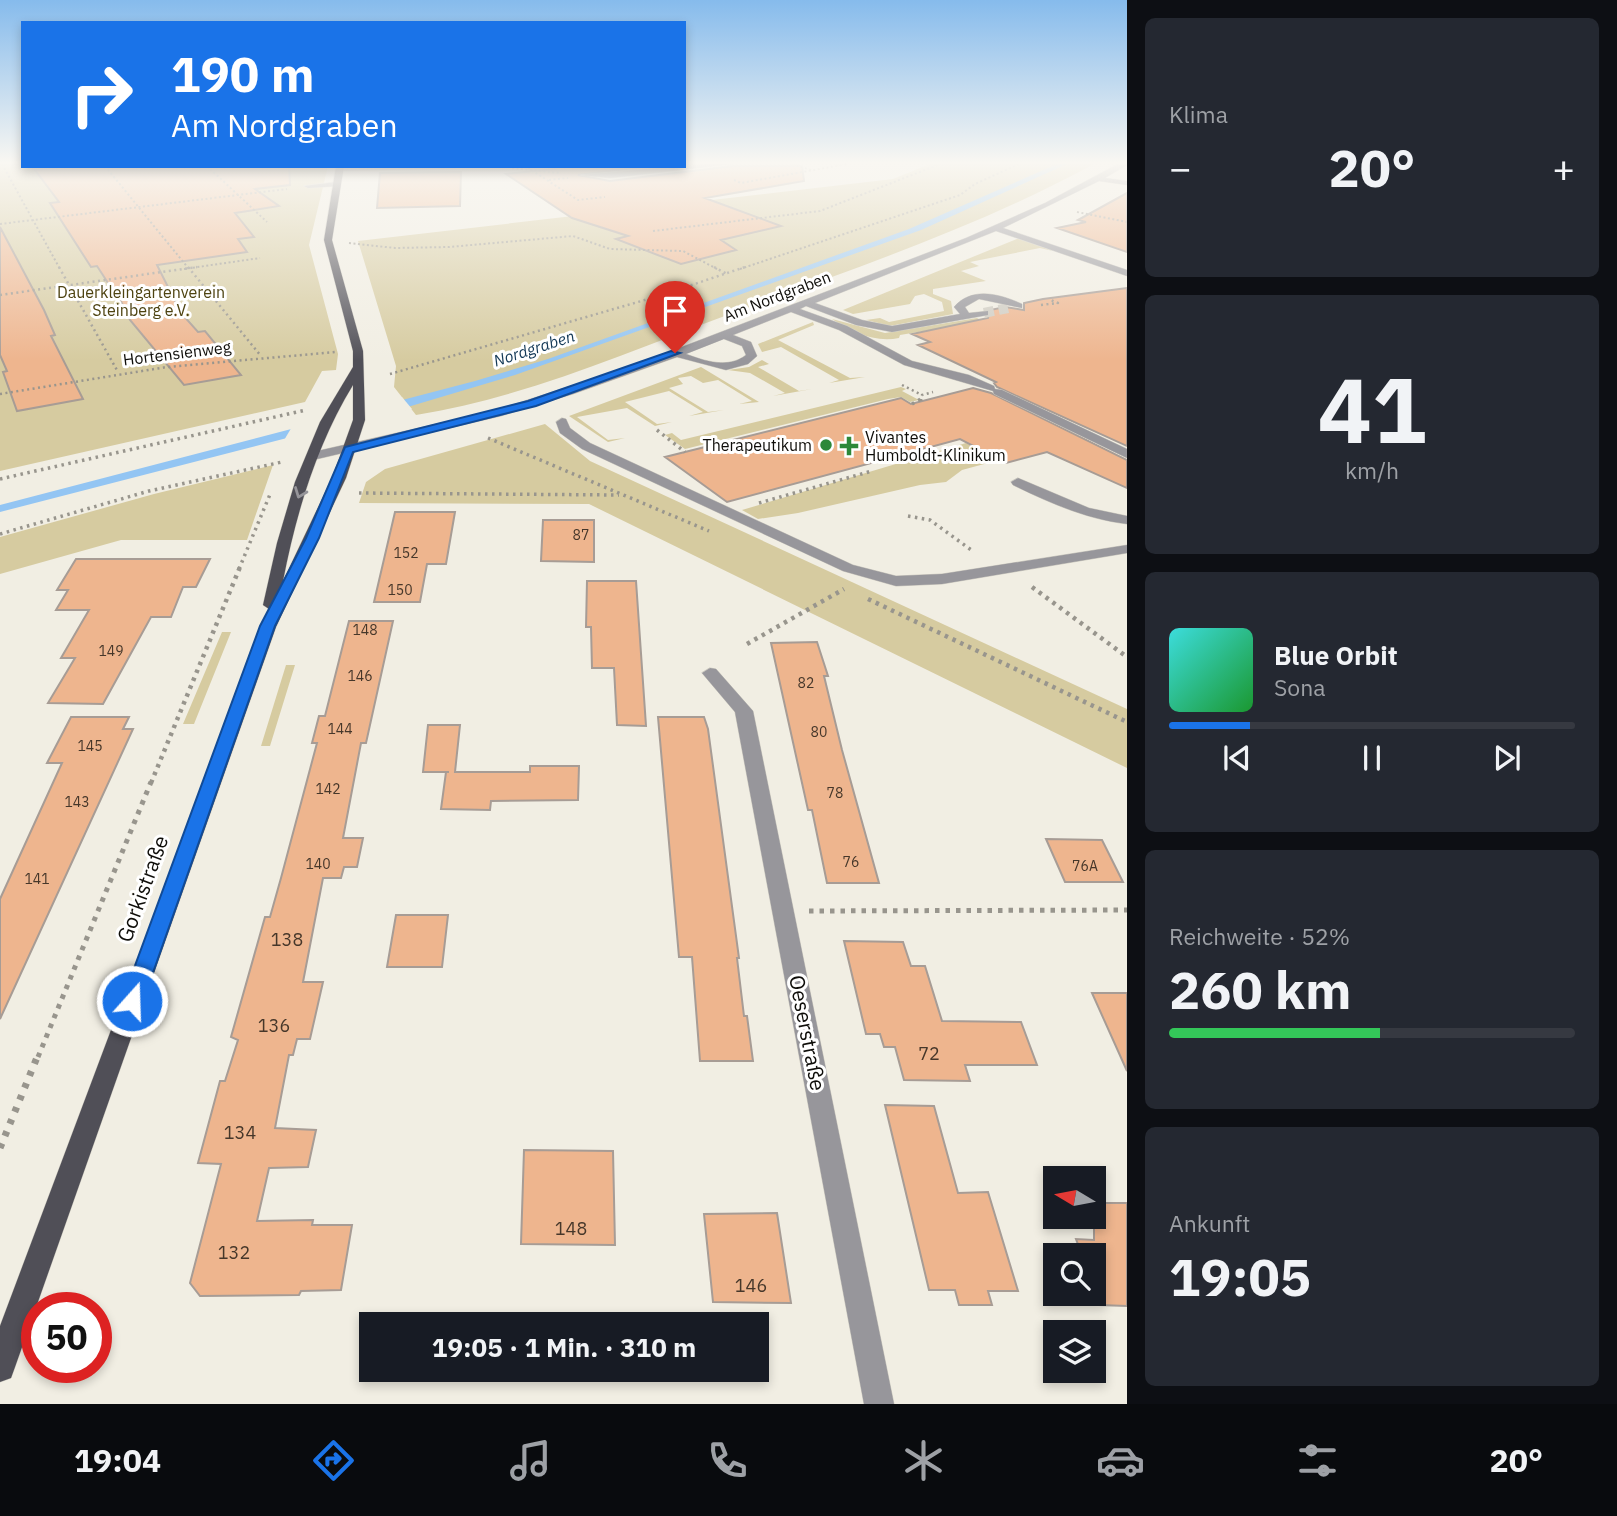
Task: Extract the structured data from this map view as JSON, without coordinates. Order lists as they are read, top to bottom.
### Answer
{
  "streets": {
    "main road": ["Gorkistraße"],
    "street": ["Am Nordgraben", "Oeserstraße"],
    "path": ["Hortensienweg"]
  },
  "crossings": [
    ["Am Nordgraben", "Gorkistraße"],
    ["Hortensienweg", "Gorkistraße"]
  ],
  "water": ["Nordgraben"],
  "parks": ["Dauerkleingartenverein Steinberg e.V."],
  "places": {
    "other": ["Therapeutikum"],
    "health": ["Vivantes Humboldt-Klinikum"]
  },
  "house_numbers": [
    "87",
    "152",
    "150",
    "148",
    "149",
    "146",
    "82",
    "144",
    "80",
    "145",
    "142",
    "78",
    "143",
    "76",
    "140",
    "76A",
    "141",
    "138",
    "136",
    "72",
    "134",
    "148",
    "132",
    "146"
  ],
  "north": "left",
  "page": {
    "tile": [
      "Klima",
      ["41", "km/h"],
      ["Reichweite · 52%", "260 km"],
      ["Ankunft", "19:05"]
    ],
    "turn": ["190 m", "Am Nordgraben"],
    "heat": ["−", "20°", "+"],
    "song": ["Blue Orbit", "Sona"],
    "limit": "50",
    "trip": "19:05 · 1 Min. · 310 m",
    "tabs": ["19:04", "20°"]
  }
}
